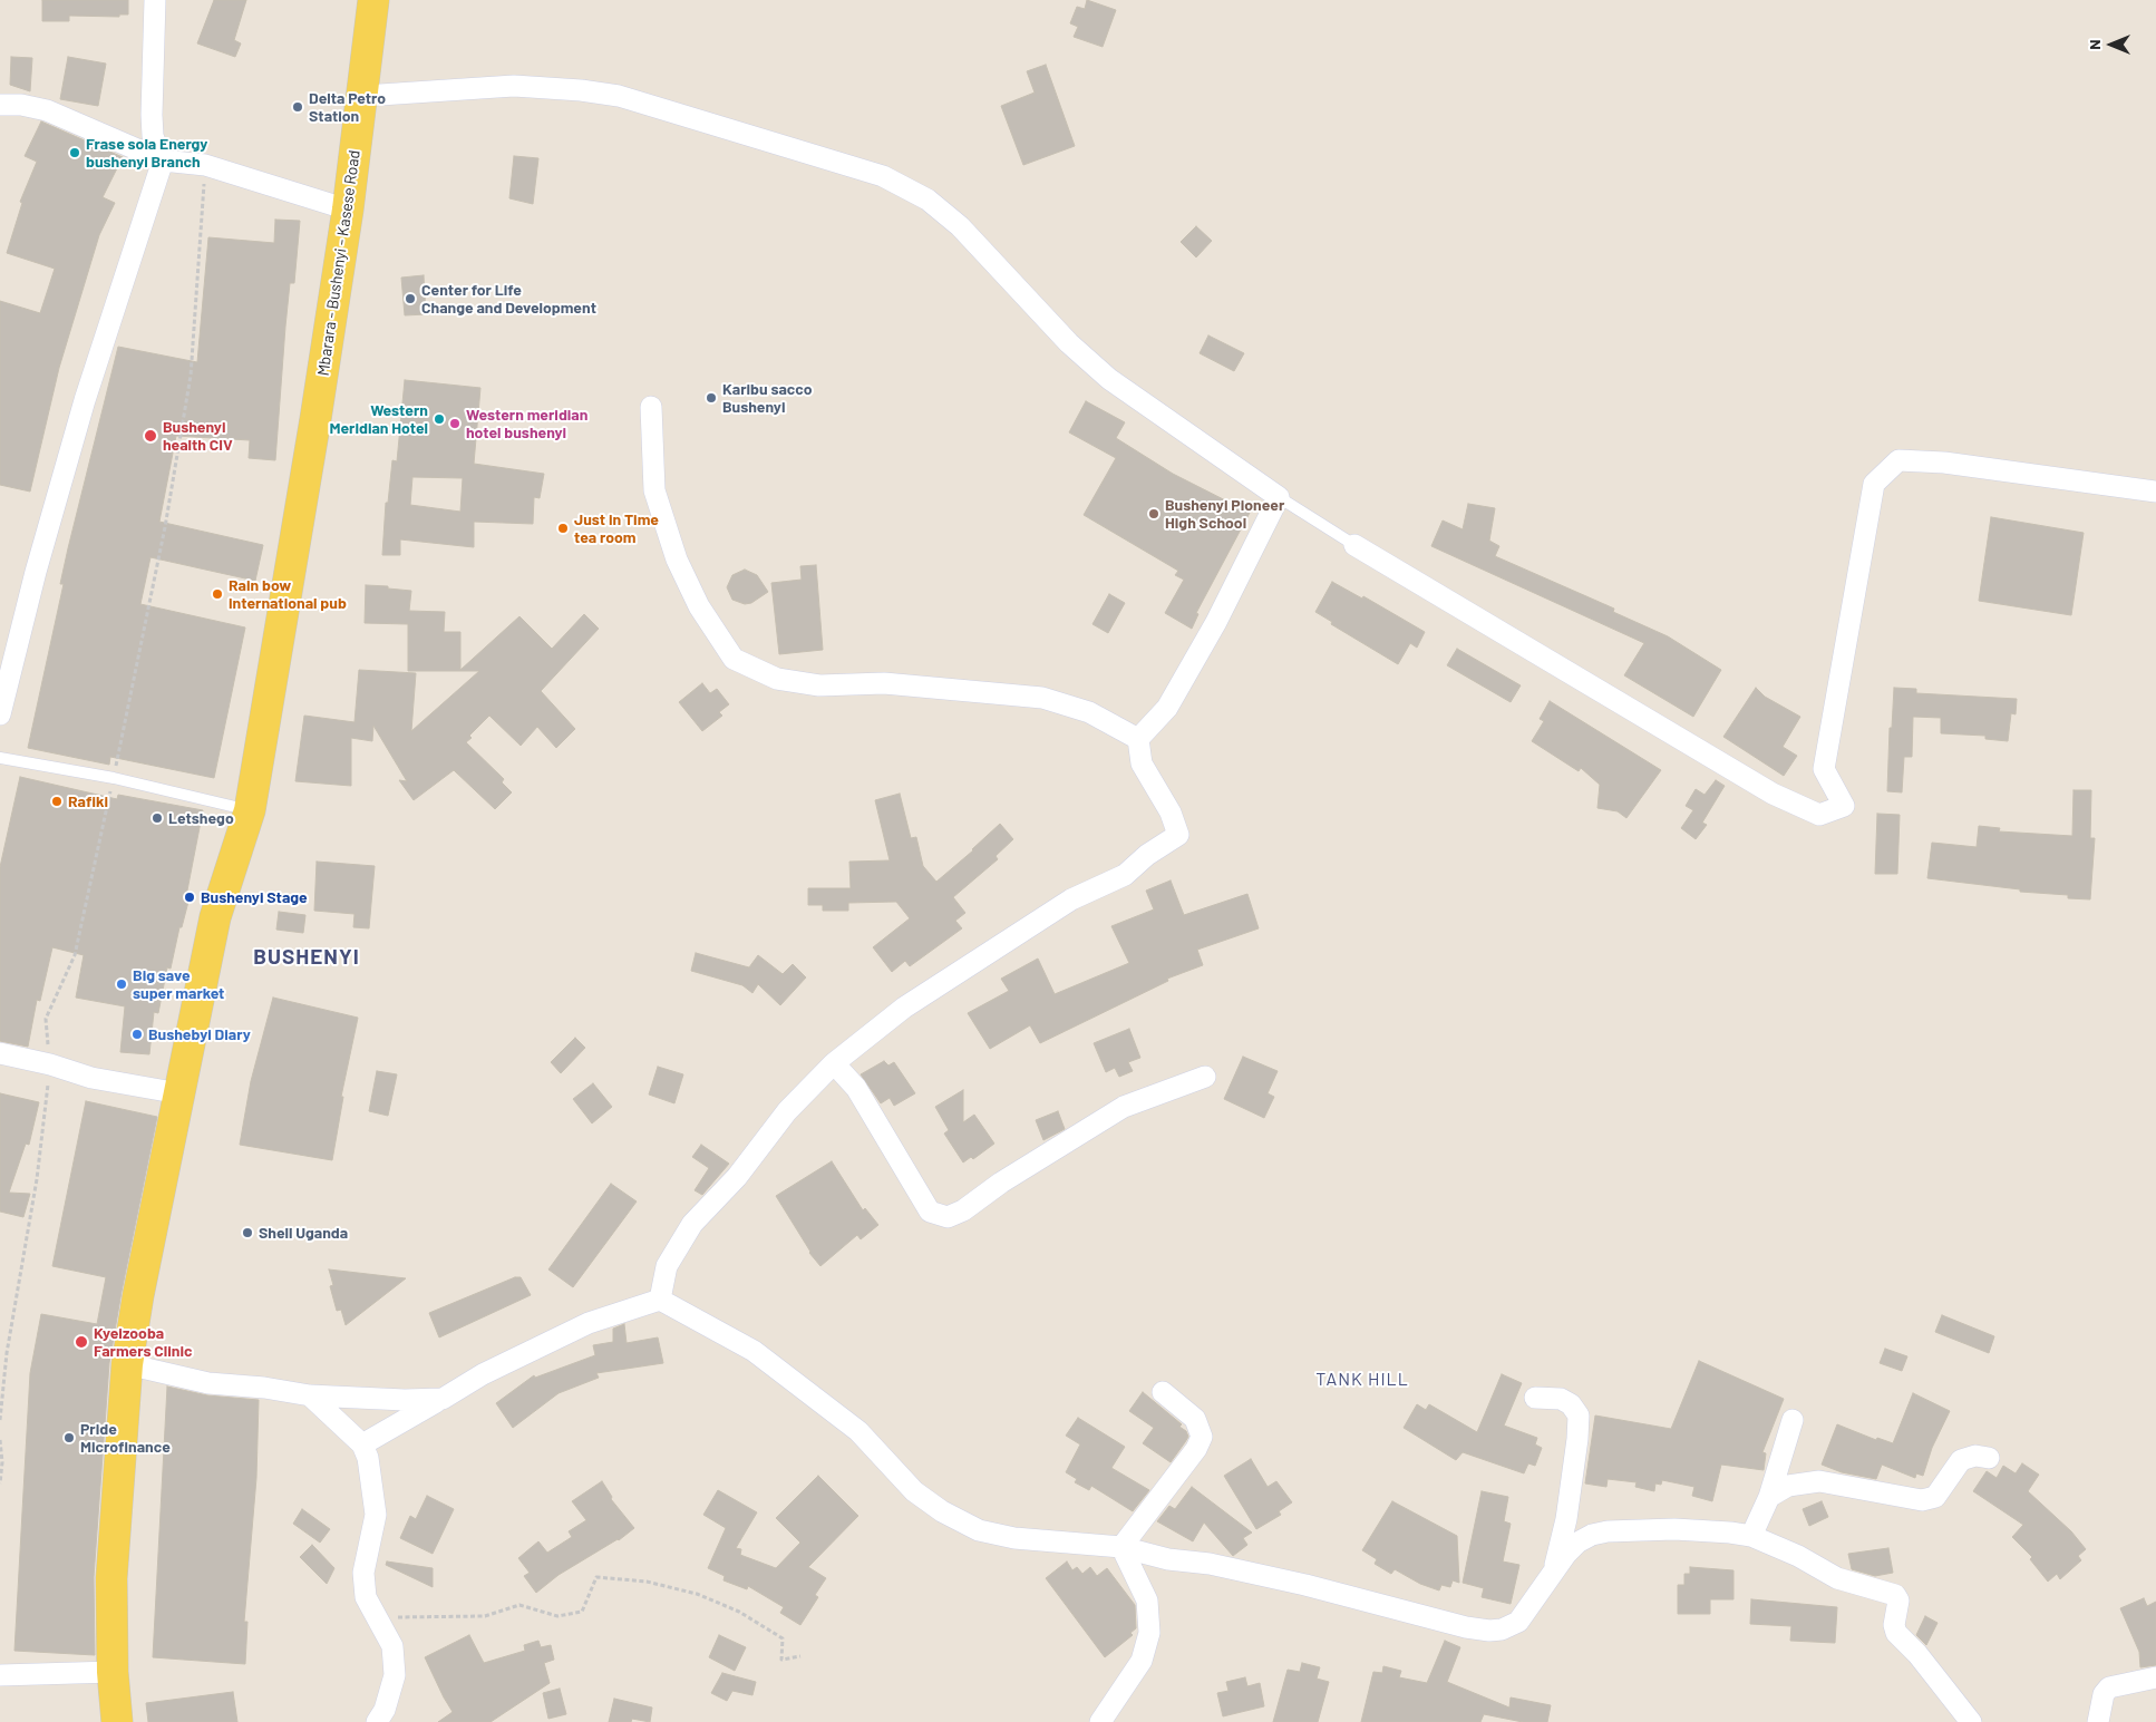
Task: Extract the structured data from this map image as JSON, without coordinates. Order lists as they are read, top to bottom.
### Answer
{
  "streets": {
    "main road": ["Mbarara - Bushenyi - Kasese Road"]
  },
  "districts": ["BUSHENYI", "TANK HILL"],
  "places": [
    "Delta Petro Station",
    "Frase sola Energy bushenyi Branch",
    "Center for Life Change and Development",
    "Karibu sacco Bushenyi",
    "Western Meridian Hotel",
    "Western meridian hotel bushenyi",
    "Bushenyi health CIV",
    "Bushenyi Pioneer High School",
    "Just in Time tea room",
    "Rain bow international pub",
    "Rafiki",
    "Letshego",
    "Bushenyi Stage",
    "Big save super market",
    "Bushebyi Diary",
    "Shell Uganda",
    "Kyeizooba Farmers Clinic",
    "Pride Microfinance"
  ],
  "north": "left"
}
